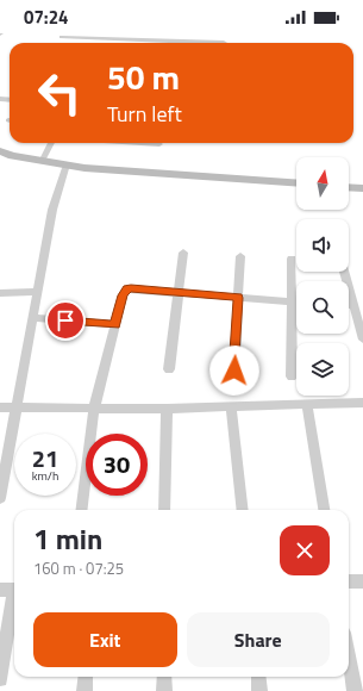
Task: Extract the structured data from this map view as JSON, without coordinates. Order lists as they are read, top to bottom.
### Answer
{
  "north": "top",
  "page": {
    "status": "07:24",
    "turn": ["50 m", "Turn left"],
    "speed": "21 km/h",
    "limit": "30",
    "heading": ["1 min", "160 m · 07:25"],
    "buttons": ["Exit", "Share"]
  }
}
